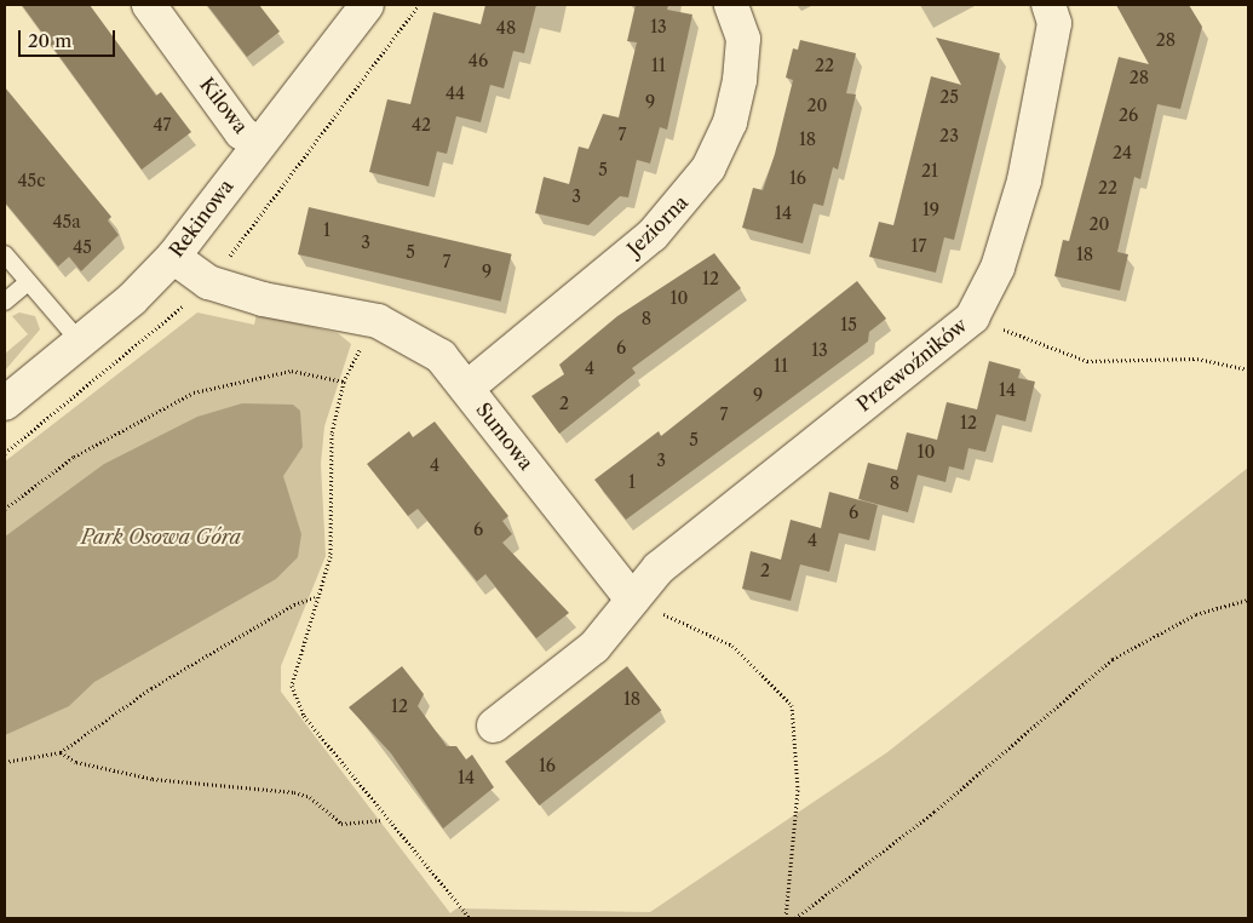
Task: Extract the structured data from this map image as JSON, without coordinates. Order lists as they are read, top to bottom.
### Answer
{
  "streets": {
    "street": [
      "Kilowa",
      "Rekinowa",
      "Jeziorna",
      "Przewoźników",
      "Sumowa"
    ]
  },
  "crossings": [
    ["Kilowa", "Rekinowa"],
    ["Rekinowa", "Sumowa"],
    ["Jeziorna", "Sumowa"],
    ["Przewoźników", "Sumowa"]
  ],
  "parks": ["Park Osowa Góra"],
  "house_numbers": [
    "13",
    "48",
    "28",
    "46",
    "11",
    "22",
    "28",
    "44",
    "25",
    "9",
    "20",
    "26",
    "47",
    "42",
    "7",
    "23",
    "18",
    "24",
    "5",
    "21",
    "16",
    "45c",
    "22",
    "3",
    "19",
    "14",
    "45a",
    "20",
    "1",
    "3",
    "17",
    "45",
    "5",
    "18",
    "7",
    "9",
    "12",
    "10",
    "8",
    "15",
    "6",
    "13",
    "11",
    "4",
    "14",
    "9",
    "2",
    "7",
    "12",
    "5",
    "10",
    "3",
    "4",
    "1",
    "8",
    "6",
    "6",
    "4",
    "2",
    "18",
    "12",
    "16",
    "14"
  ],
  "scale_bar": "20 m"
}
